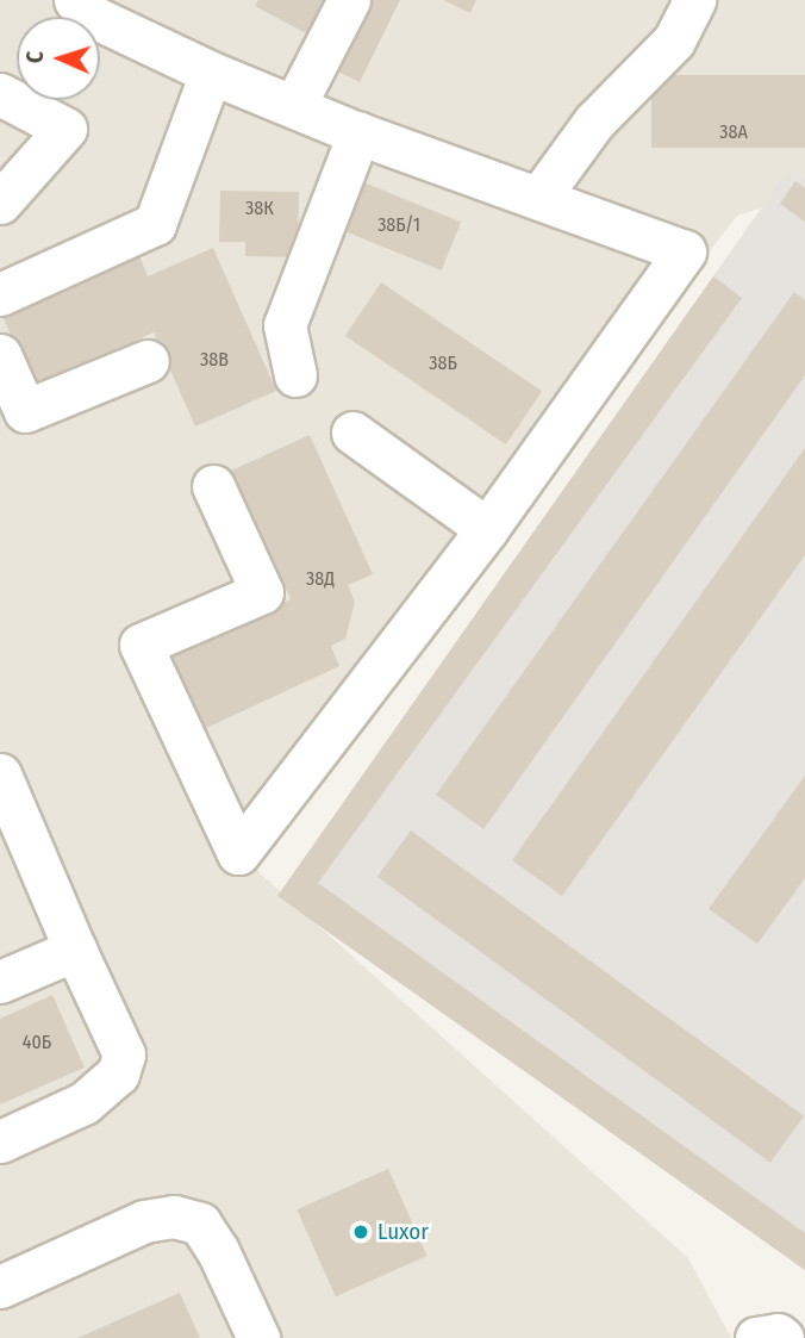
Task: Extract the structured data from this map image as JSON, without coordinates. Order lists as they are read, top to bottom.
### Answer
{
  "places": ["Luxor"],
  "house_numbers": [
    "38А",
    "38К",
    "38Б/1",
    "38В",
    "38Б",
    "38Д",
    "40Б"
  ],
  "north": "left"
}
